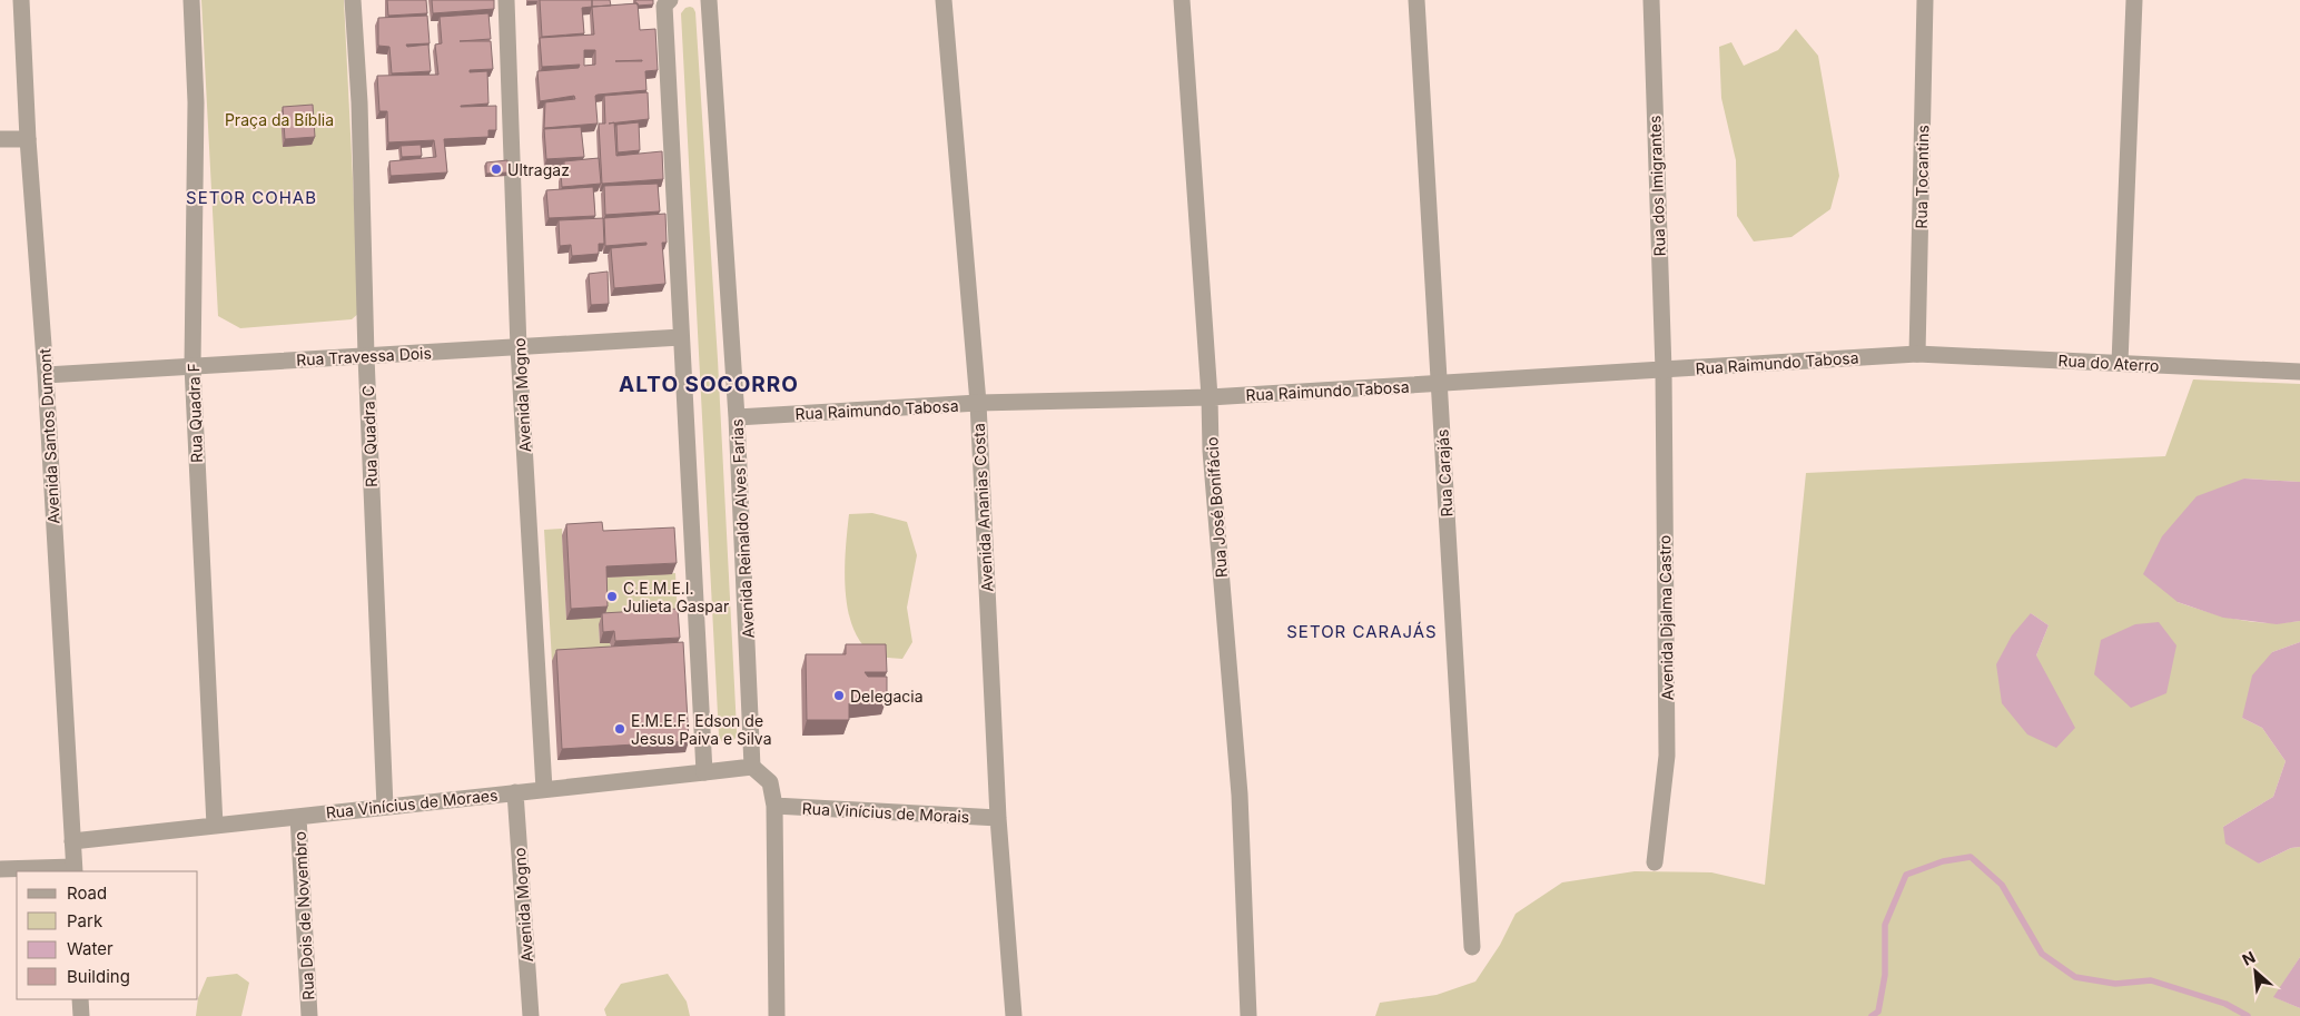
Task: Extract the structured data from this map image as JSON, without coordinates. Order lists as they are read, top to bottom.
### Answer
{
  "streets": {
    "street": [
      "Rua Tocantins",
      "Rua dos Imigrantes",
      "Rua Travessa Dois",
      "Rua Raimundo Tabosa",
      "Rua do Aterro",
      "Avenida Mogno",
      "Rua Quadra F",
      "Avenida Santos Dumont",
      "Rua Quadra C",
      "Rua Carajás",
      "Avenida Ananias Costa",
      "Rua José Bonifácio",
      "Avenida Reinaldo Alves Farias",
      "Avenida Djalma Castro",
      "Rua Vinícius de Moraes",
      "Rua Vinícius de Morais",
      "Rua Dois de Novembro"
    ]
  },
  "crossings": [
    ["Rua Tocantins", "Rua Raimundo Tabosa"],
    ["Rua Tocantins", "Rua do Aterro"],
    ["Rua dos Imigrantes", "Rua Raimundo Tabosa"],
    ["Rua dos Imigrantes", "Avenida Djalma Castro"],
    ["Rua Travessa Dois", "Avenida Mogno"],
    ["Rua Travessa Dois", "Rua Quadra F"],
    ["Rua Travessa Dois", "Avenida Santos Dumont"],
    ["Rua Travessa Dois", "Rua Quadra C"],
    ["Rua Raimundo Tabosa", "Rua do Aterro"],
    ["Rua Raimundo Tabosa", "Rua Carajás"],
    ["Rua Raimundo Tabosa", "Avenida Ananias Costa"],
    ["Rua Raimundo Tabosa", "Rua José Bonifácio"],
    ["Rua Raimundo Tabosa", "Avenida Reinaldo Alves Farias"],
    ["Rua Raimundo Tabosa", "Avenida Djalma Castro"],
    ["Avenida Mogno", "Rua Vinícius de Moraes"],
    ["Rua Quadra F", "Rua Vinícius de Moraes"],
    ["Avenida Santos Dumont", "Rua Vinícius de Moraes"],
    ["Rua Quadra C", "Rua Vinícius de Moraes"],
    ["Avenida Ananias Costa", "Rua Vinícius de Morais"],
    ["Avenida Reinaldo Alves Farias", "Rua Vinícius de Moraes"],
    ["Rua Vinícius de Moraes", "Rua Dois de Novembro"]
  ],
  "districts": ["SETOR COHAB", "ALTO SOCORRO", "SETOR CARAJÁS"],
  "parks": ["Praça da Bíblia"],
  "places": [
    "Ultragaz",
    "C.E.M.E.I. Julieta Gaspar",
    "Delegacia",
    "E.M.E.F. Edson de Jesus Paiva e Silva"
  ],
  "legend": [
    "Road",
    "Park",
    "Water",
    "Building"
  ],
  "north": "top left"
}
